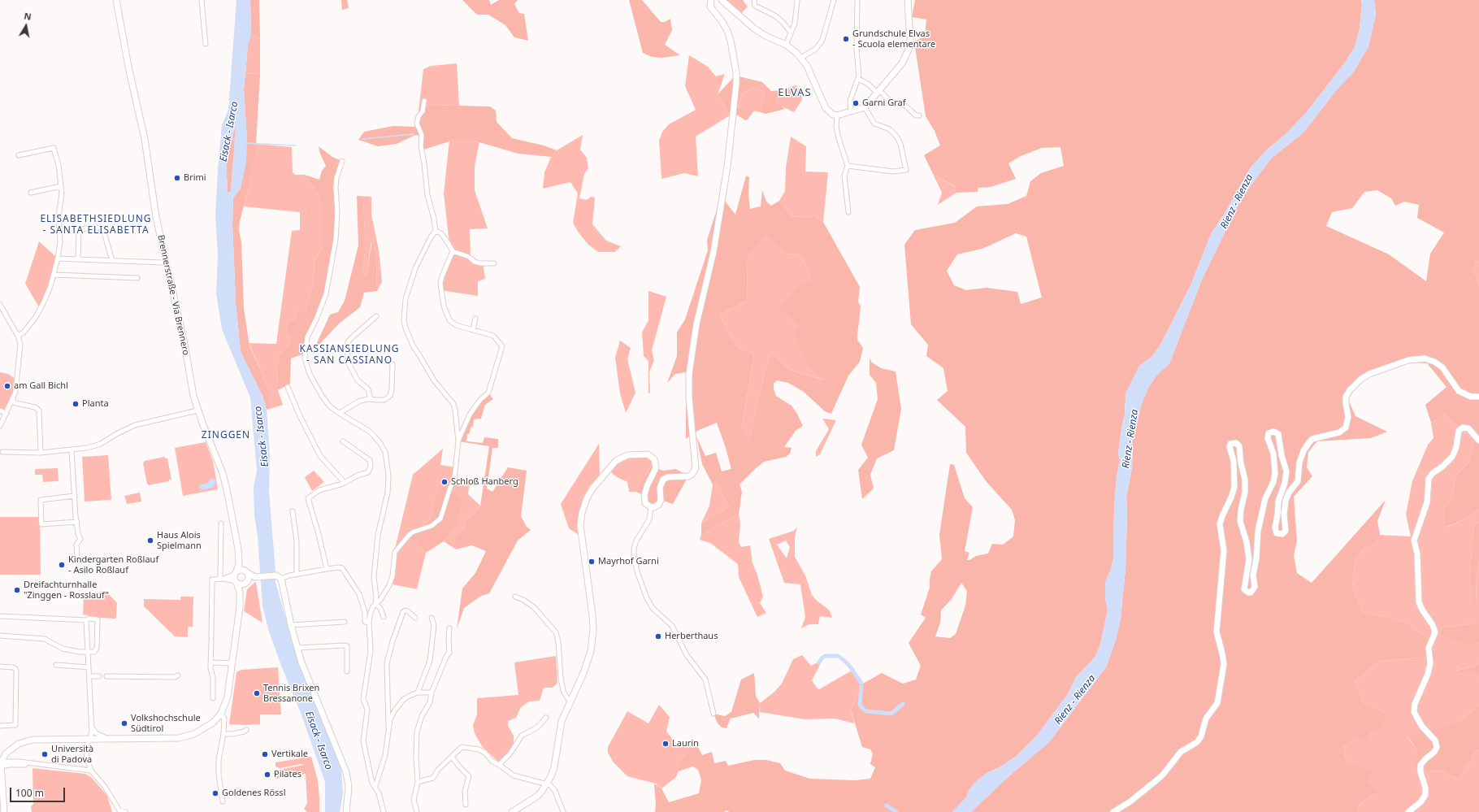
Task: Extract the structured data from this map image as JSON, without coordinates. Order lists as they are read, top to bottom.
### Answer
{
  "streets": {
    "street": ["Brennerstraße - Via Brennero"]
  },
  "districts": [
    "ELVAS",
    "ELISABETHSIEDLUNG - SANTA ELISABETTA",
    "KASSIANSIEDLUNG - SAN CASSIANO",
    "ZINGGEN"
  ],
  "water": ["Eisack - Isarco", "Rienz - Rienza"],
  "places": [
    "Grundschule Elvas - Scuola elementare",
    "Garni Graf",
    "Brimi",
    "am Gall Bichl",
    "Planta",
    "Schloß Hanberg",
    "Haus Alois Spielmann",
    "Mayrhof Garni",
    "Kindergarten Roßlauf - Asilo Roßlauf",
    "Dreifachturnhalle \"Zinggen - Rosslauf\"",
    "Herberthaus",
    "Tennis Brixen Bressanone",
    "Volkshochschule Südtirol",
    "Laurin",
    "Università di Padova",
    "Vertikale",
    "Pilates",
    "Goldenes Rössl"
  ],
  "scale_bar": "100 m",
  "north": "top"
}
